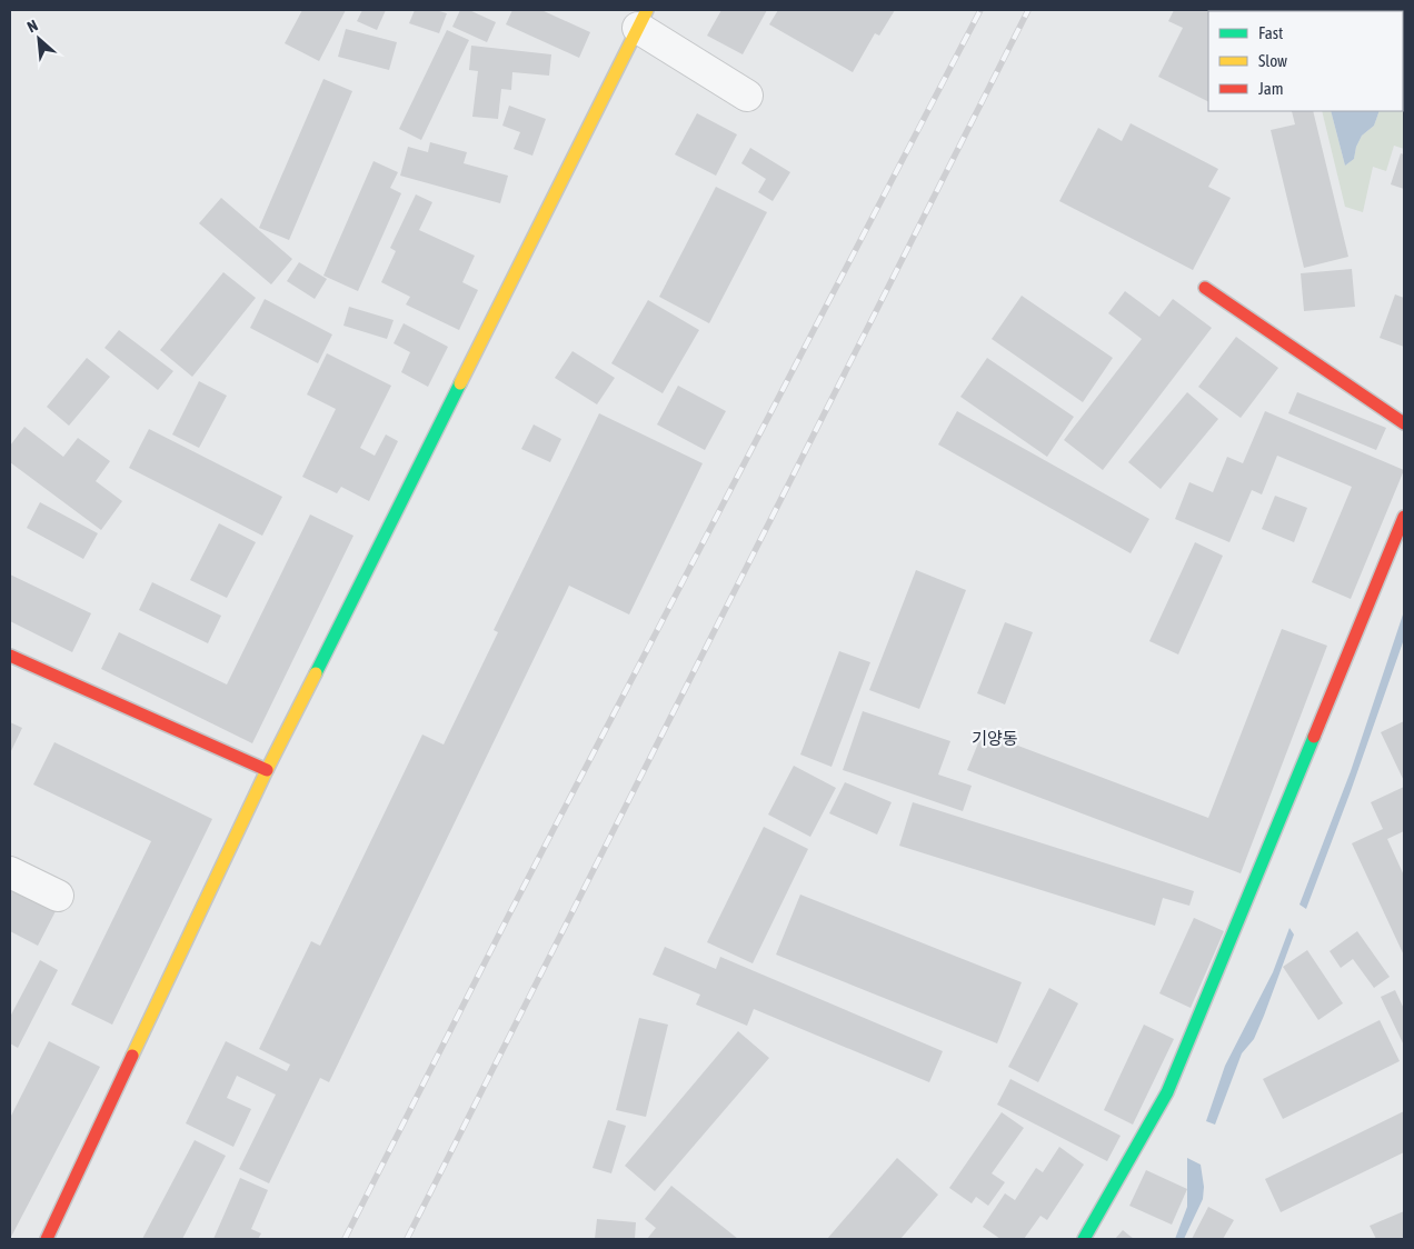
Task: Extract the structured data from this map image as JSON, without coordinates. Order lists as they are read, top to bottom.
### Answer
{
  "districts": ["기양동"],
  "legend": ["Fast", "Slow", "Jam"],
  "north": "top left"
}
